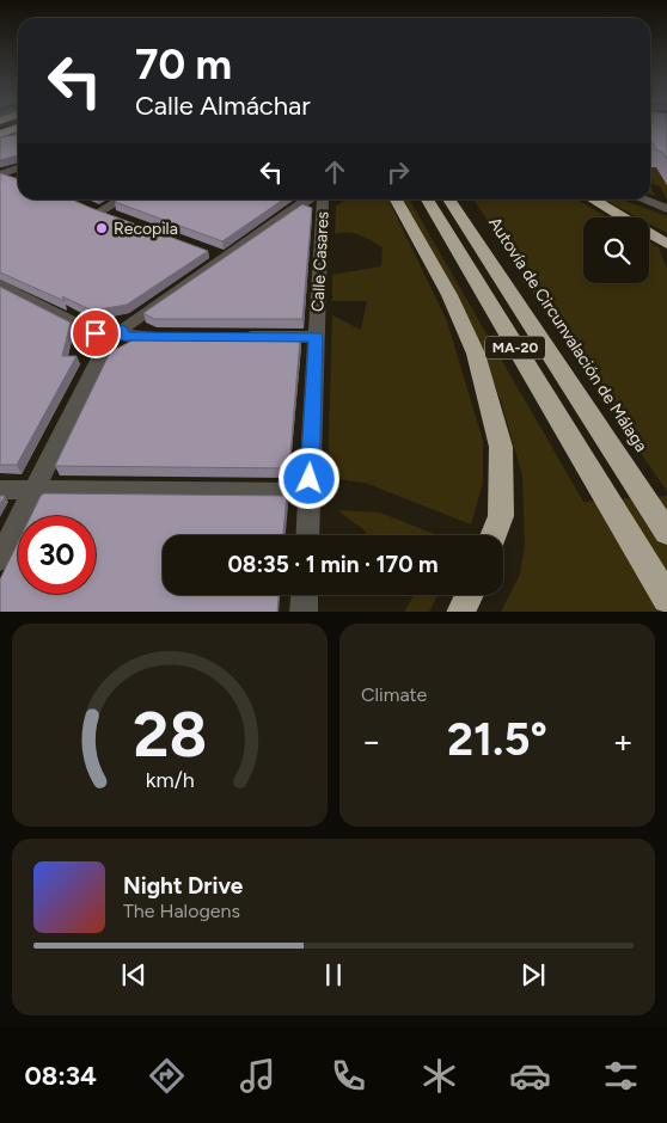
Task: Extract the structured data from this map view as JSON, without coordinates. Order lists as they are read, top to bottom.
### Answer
{
  "streets": {
    "highway": ["Autovía de Circunvalación de Málaga", "MA-20"],
    "street": ["Calle Casares"]
  },
  "places": ["Recopila"],
  "page": {
    "turn": ["70 m", "Calle Almáchar"],
    "limit": "30",
    "trip": "08:35 · 1 min · 170 m",
    "tile": "Climate",
    "heat": ["−", "21.5°", "+"],
    "song": ["Night Drive", "The Halogens"],
    "tabs": "08:34",
    "gauge": ["28", "km/h"]
  }
}
